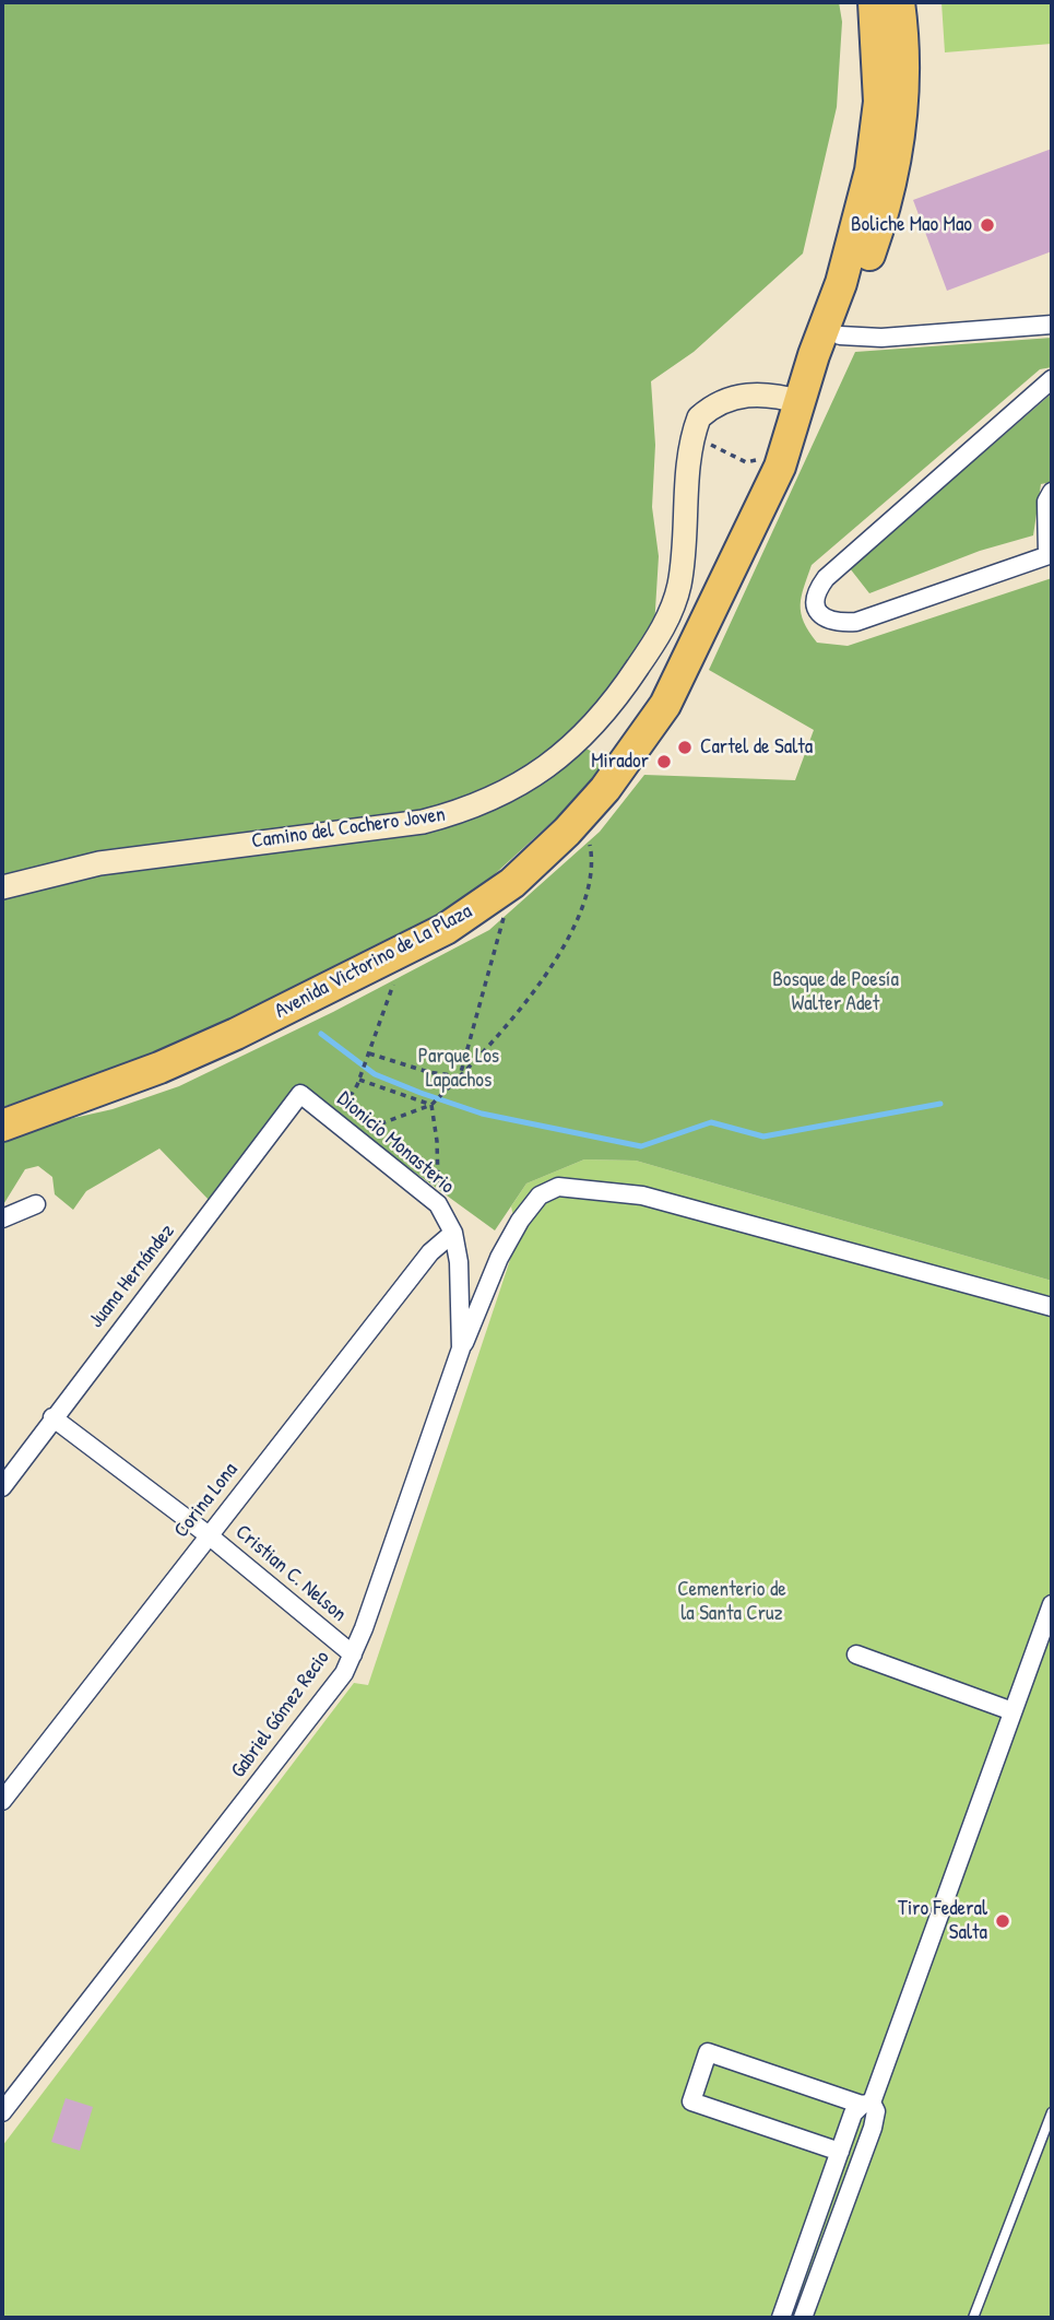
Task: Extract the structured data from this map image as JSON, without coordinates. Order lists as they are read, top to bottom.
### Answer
{
  "streets": {
    "highway": ["Avenida Victorino de La Plaza"],
    "street": [
      "Camino del Cochero Joven",
      "Dionicio Monasterio",
      "Juana Hernández",
      "Corina Lona",
      "Cristian C. Nelson",
      "Gabriel Gómez Recio"
    ]
  },
  "crossings": [
    ["Dionicio Monasterio", "Juana Hernández"],
    ["Dionicio Monasterio", "Corina Lona"],
    ["Dionicio Monasterio", "Gabriel Gómez Recio"],
    ["Juana Hernández", "Cristian C. Nelson"],
    ["Corina Lona", "Cristian C. Nelson"],
    ["Corina Lona", "Gabriel Gómez Recio"],
    ["Cristian C. Nelson", "Gabriel Gómez Recio"]
  ],
  "parks": ["Bosque de Poesía Walter Adet", "Parque Los Lapachos", "Cementerio de la Santa Cruz"],
  "places": [
    "Boliche Mao Mao",
    "Cartel de Salta",
    "Mirador",
    "Tiro Federal Salta"
  ]
}
